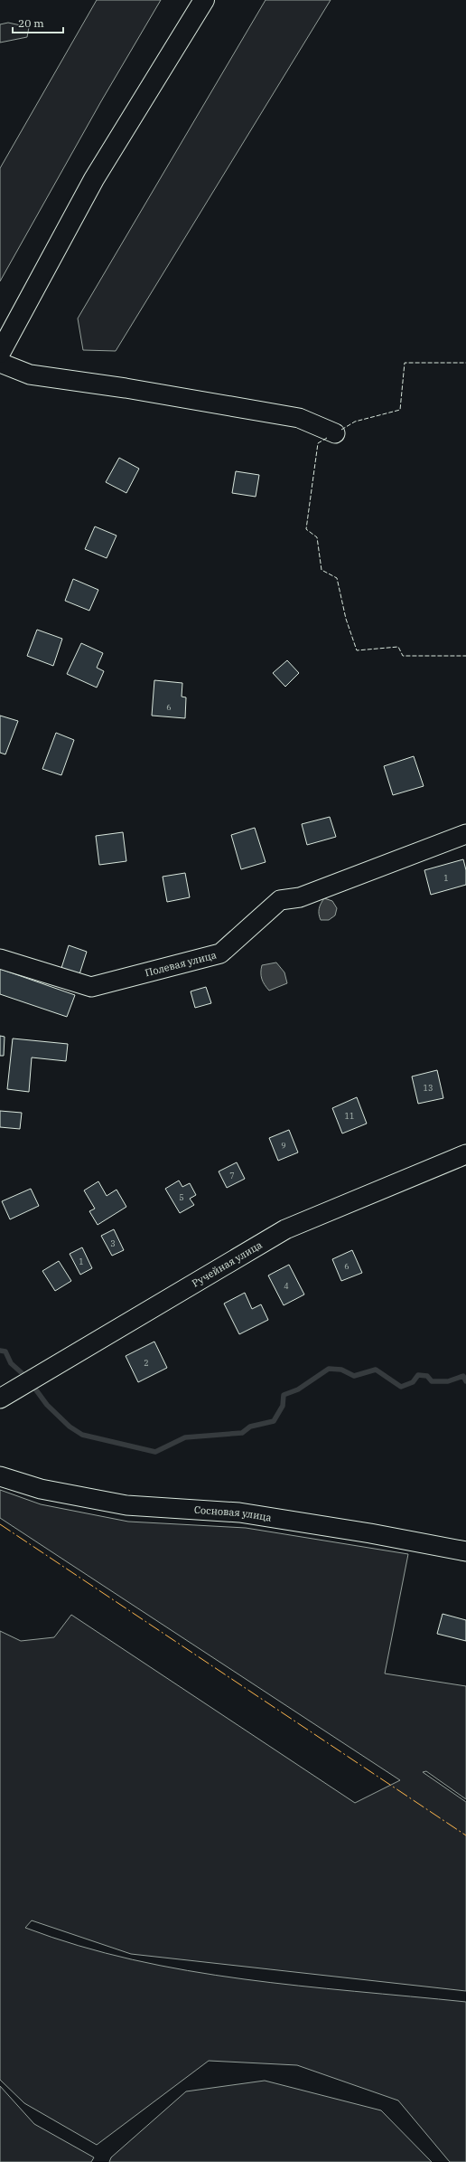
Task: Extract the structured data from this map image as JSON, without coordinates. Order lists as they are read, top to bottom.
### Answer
{
  "streets": {
    "street": ["Полевая улица", "Ручейная улица", "Сосновая улица"]
  },
  "house_numbers": [
    "6",
    "1",
    "13",
    "11",
    "9",
    "7",
    "5",
    "3",
    "1",
    "6",
    "4",
    "2"
  ],
  "scale_bar": "20 m"
}
